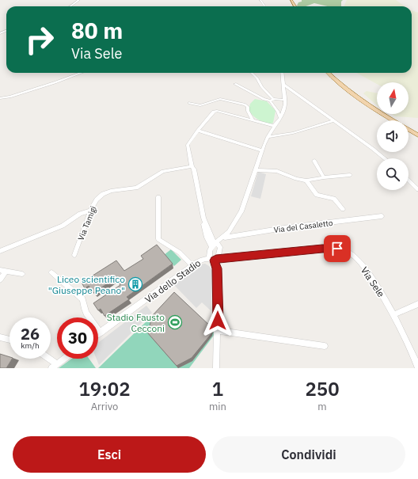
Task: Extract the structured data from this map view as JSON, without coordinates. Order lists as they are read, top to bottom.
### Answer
{
  "streets": {
    "street": [
      "Via Tamigi",
      "Via del Casaletto",
      "Via dello Stadio",
      "Via Sele"
    ]
  },
  "crossings": [
    ["Via dello Stadio", "Via Sele"]
  ],
  "places": {
    "building": ["Liceo scientifico \"Giuseppe Peano\""],
    "sports": ["Stadio Fausto Cecconi"]
  },
  "north": "top",
  "page": {
    "turn": ["80 m", "Via Sele"],
    "speed": "26 km/h",
    "limit": "30",
    "eta": [
      "19:02",
      "Arrivo",
      "1",
      "min",
      "250",
      "m"
    ],
    "buttons": ["Esci", "Condividi"]
  }
}
